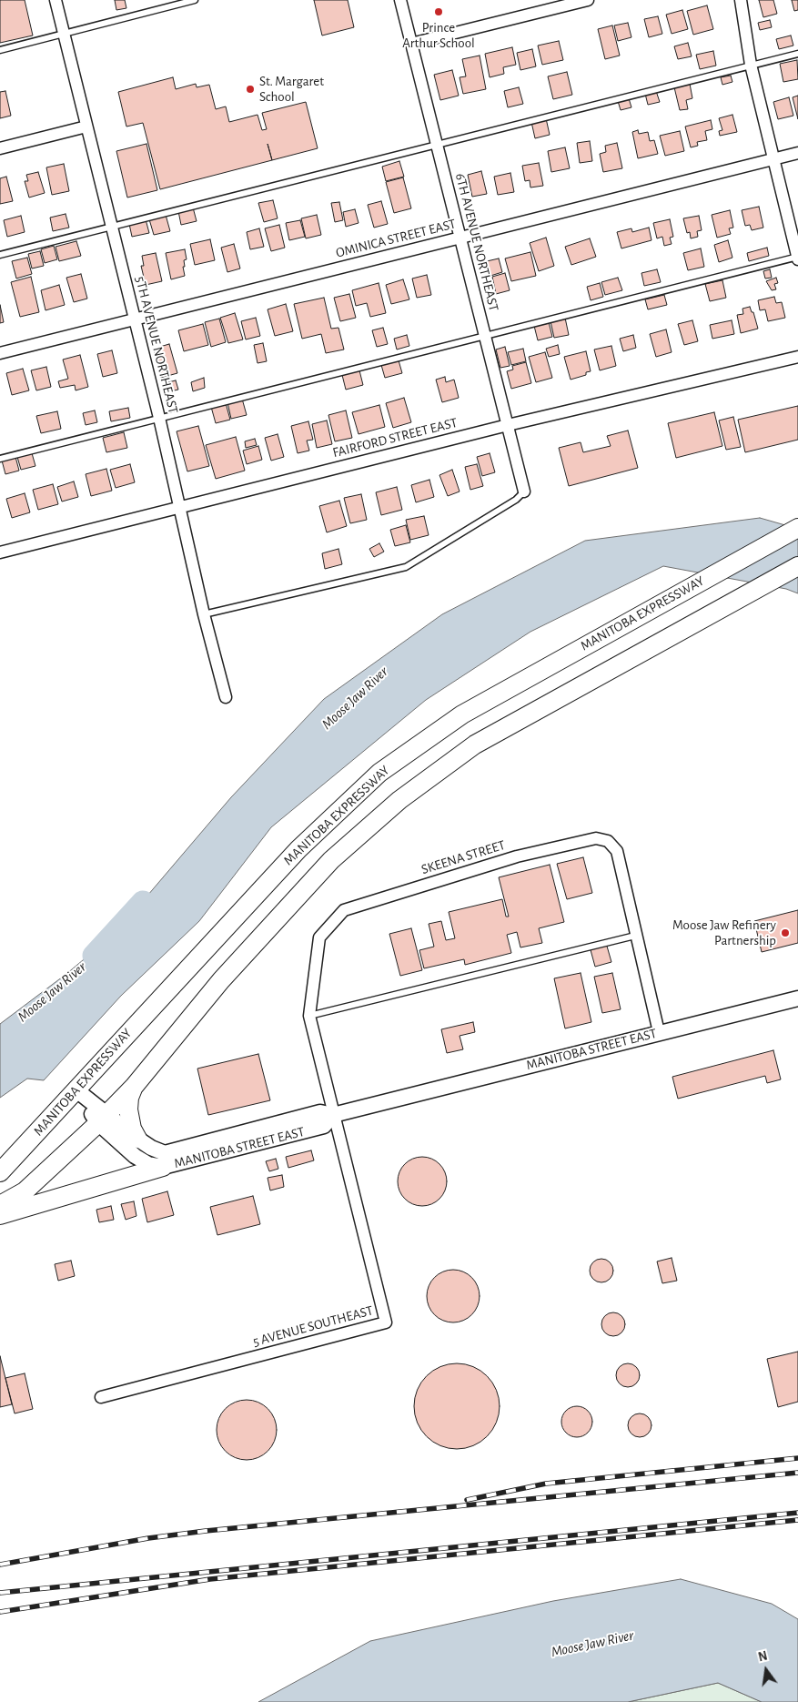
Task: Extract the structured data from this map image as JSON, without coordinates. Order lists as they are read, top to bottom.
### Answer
{
  "streets": {
    "main road": ["MANITOBA EXPRESSWAY"],
    "street": [
      "OMINICA STREET EAST",
      "6TH AVENUE NORTHEAST",
      "5TH AVENUE NORTHEAST",
      "FAIRFORD STREET EAST",
      "SKEENA STREET",
      "MANITOBA STREET EAST",
      "5 AVENUE SOUTHEAST"
    ]
  },
  "crossings": [
    ["OMINICA STREET EAST", "6TH AVENUE NORTHEAST"],
    ["OMINICA STREET EAST", "5TH AVENUE NORTHEAST"],
    ["6TH AVENUE NORTHEAST", "FAIRFORD STREET EAST"],
    ["5TH AVENUE NORTHEAST", "FAIRFORD STREET EAST"],
    ["MANITOBA EXPRESSWAY", "MANITOBA STREET EAST"],
    ["SKEENA STREET", "MANITOBA STREET EAST"],
    ["MANITOBA STREET EAST", "5 AVENUE SOUTHEAST"]
  ],
  "water": ["Moose Jaw River"],
  "places": ["Prince Arthur School", "St. Margaret School", "Moose Jaw Refinery Partnership"],
  "north": "top"
}
